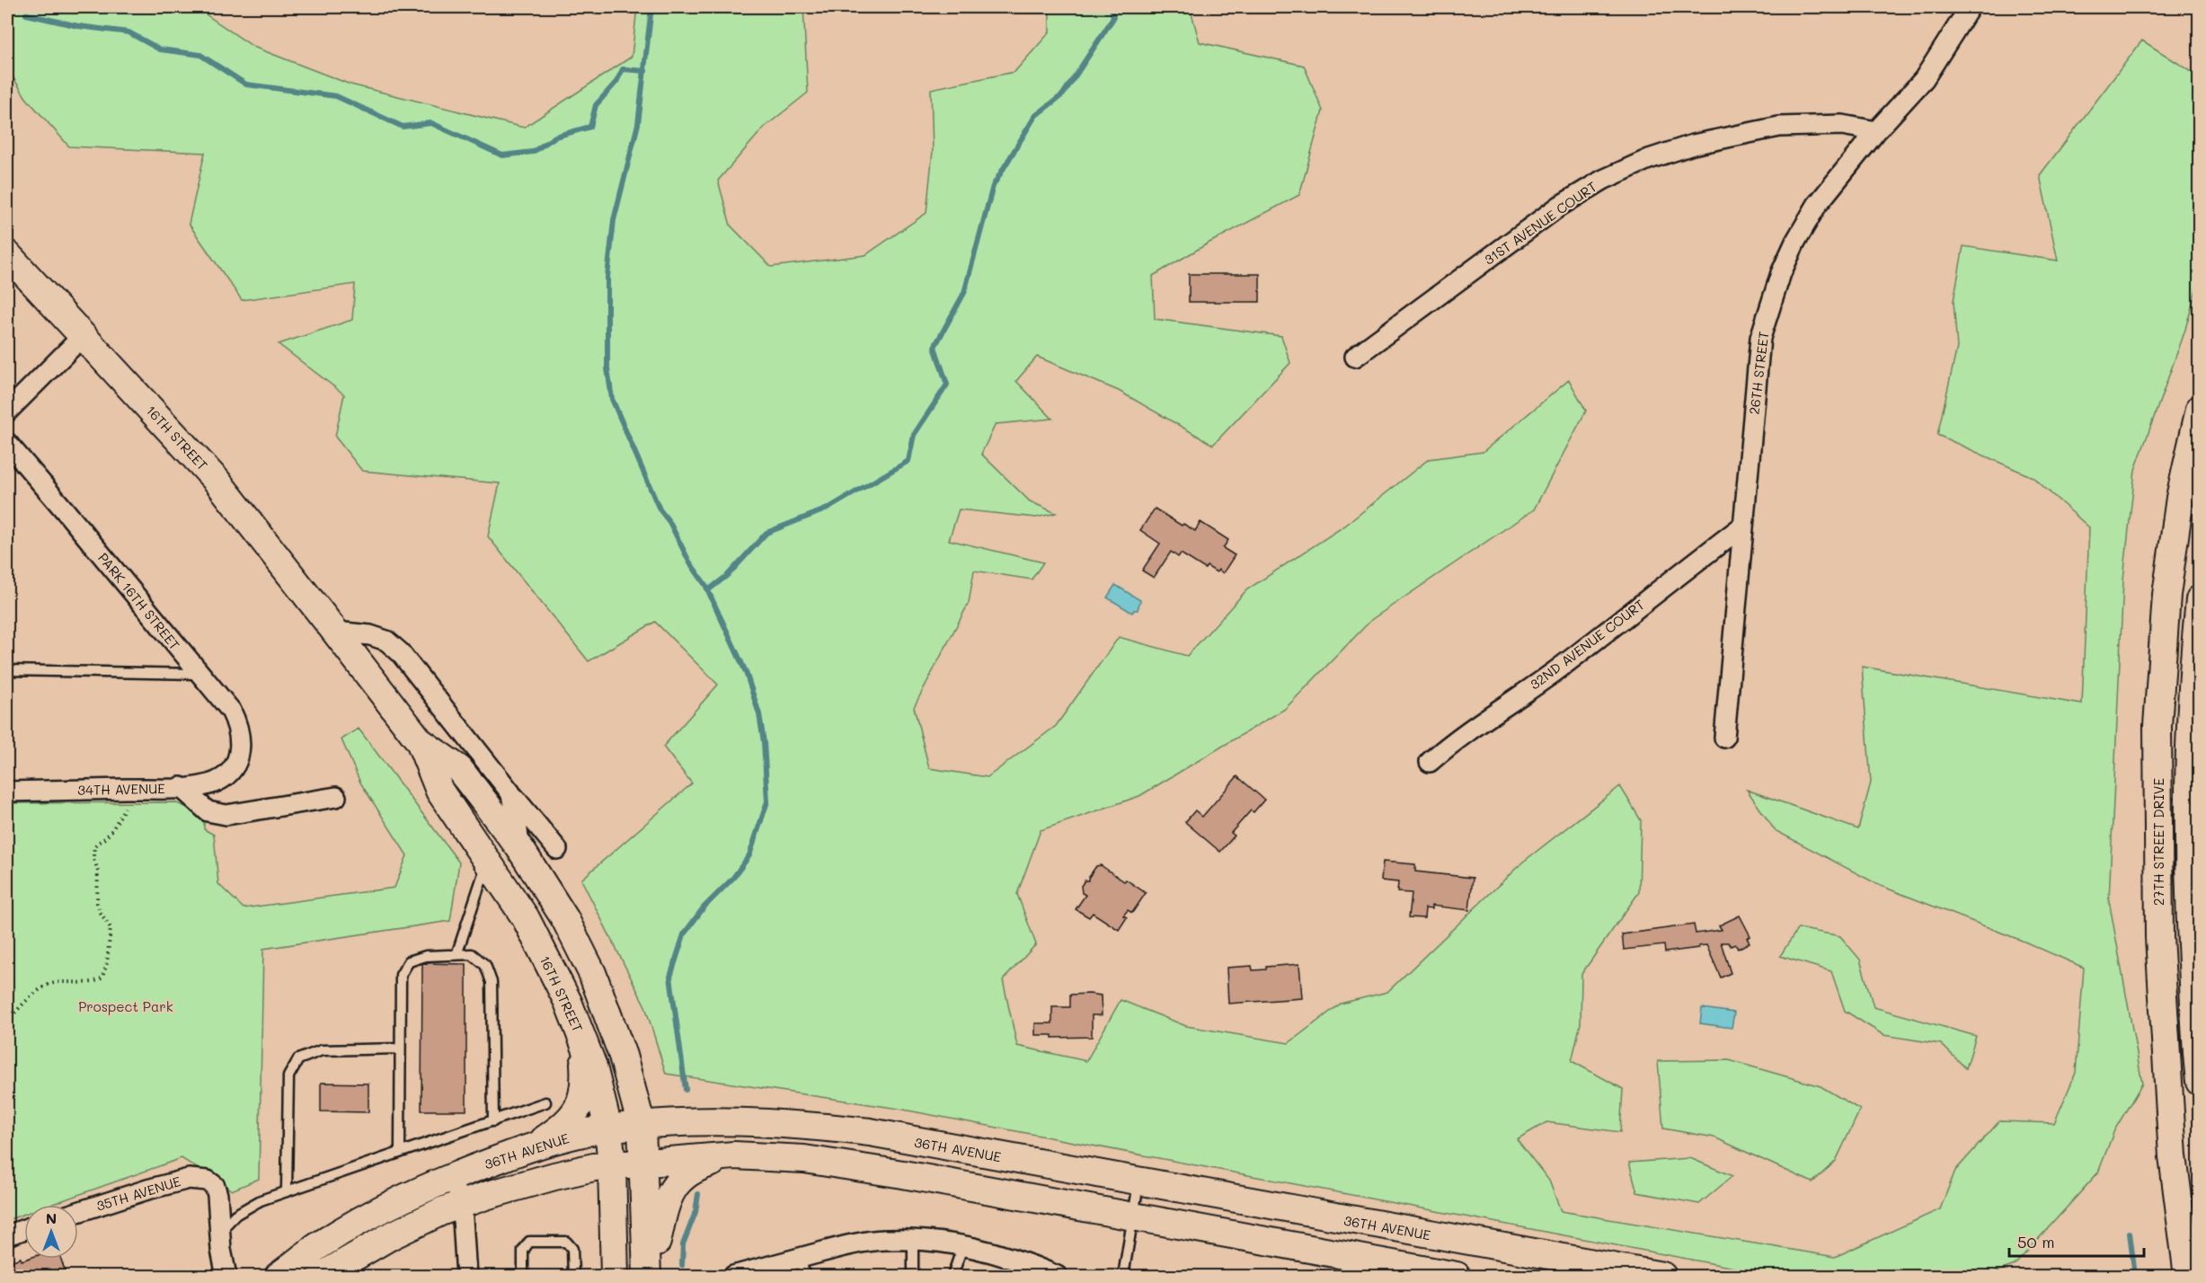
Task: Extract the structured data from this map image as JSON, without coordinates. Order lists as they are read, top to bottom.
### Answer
{
  "streets": {
    "main road": ["16TH STREET", "27TH STREET DRIVE", "36TH AVENUE"],
    "street": [
      "31ST AVENUE COURT",
      "26TH STREET",
      "PARK 16TH STREET",
      "32ND AVENUE COURT",
      "34TH AVENUE",
      "35TH AVENUE"
    ]
  },
  "crossings": [
    ["31ST AVENUE COURT", "26TH STREET"],
    ["26TH STREET", "32ND AVENUE COURT"],
    ["16TH STREET", "36TH AVENUE"],
    ["PARK 16TH STREET", "34TH AVENUE"]
  ],
  "parks": ["Prospect Park"],
  "scale_bar": "50 m",
  "north": "top"
}
